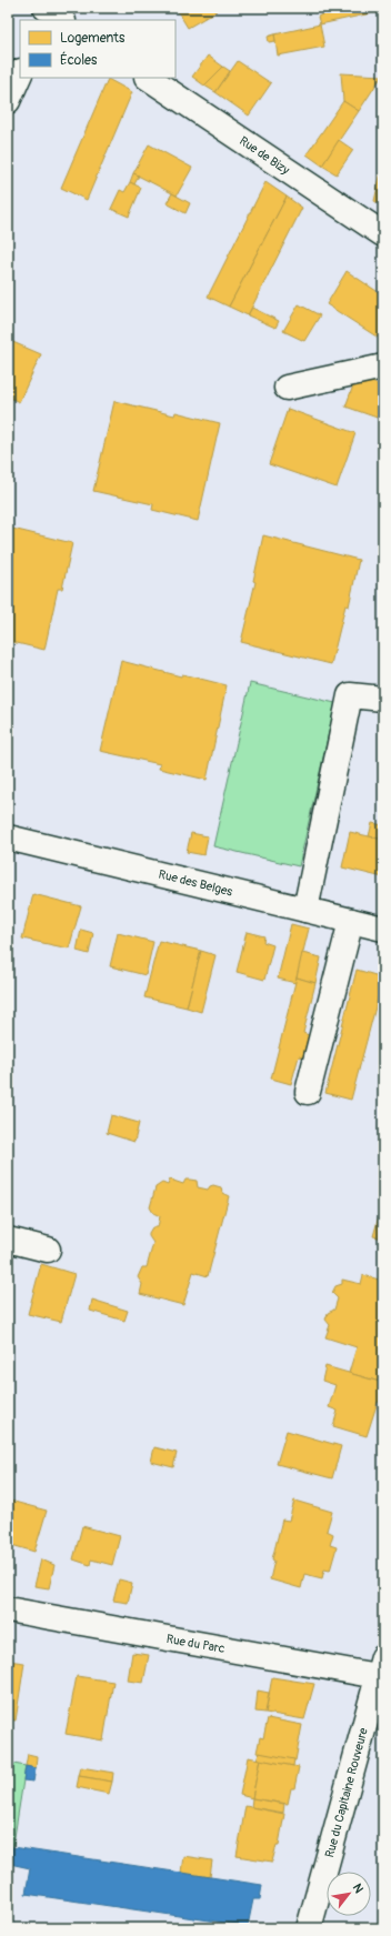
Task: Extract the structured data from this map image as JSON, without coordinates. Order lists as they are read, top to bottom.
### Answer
{
  "streets": {
    "street": [
      "Rue de Bizy",
      "Rue des Belges",
      "Rue du Parc",
      "Rue du Capitaine Rouveure"
    ]
  },
  "crossings": [
    ["Rue du Parc", "Rue du Capitaine Rouveure"]
  ],
  "legend": ["Logements", "Écoles"],
  "north": "top right"
}
